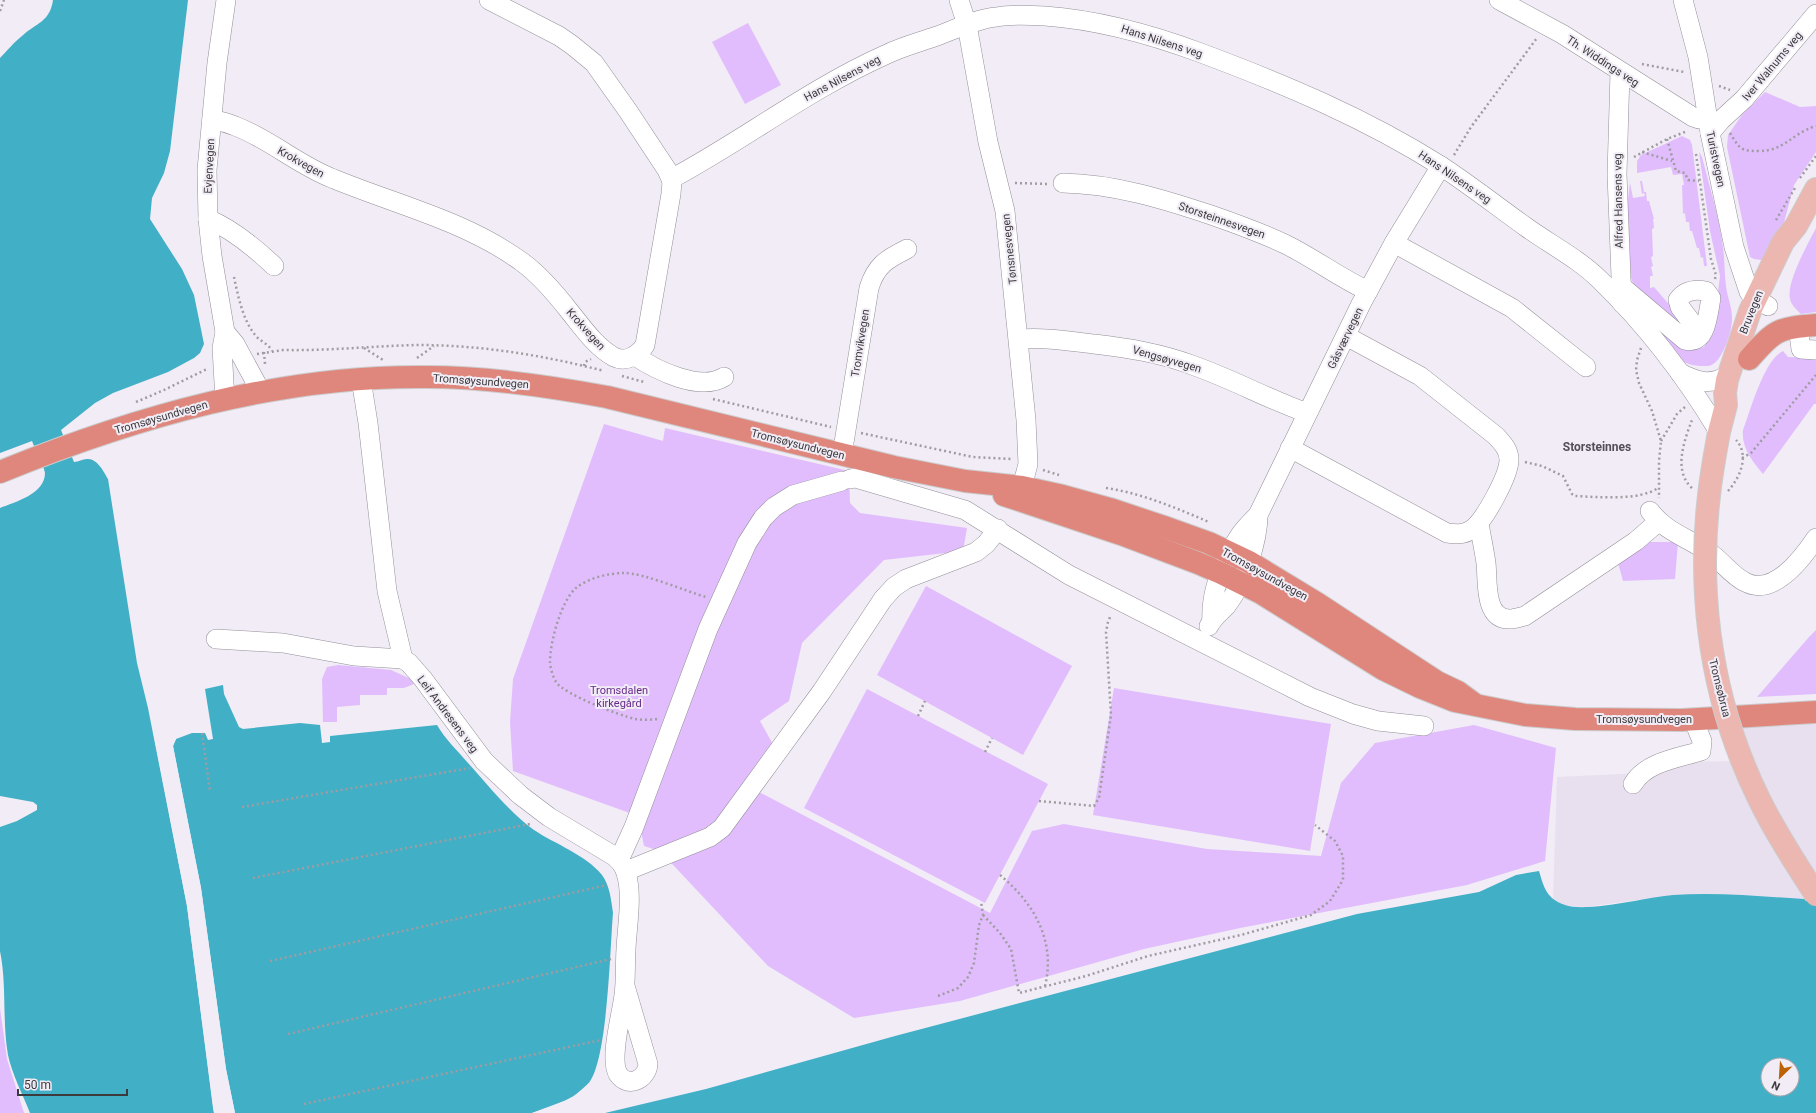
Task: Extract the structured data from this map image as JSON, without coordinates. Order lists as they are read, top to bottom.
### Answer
{
  "streets": {
    "highway": ["Tromsøysundvegen"],
    "main road": ["Bruvegen", "Tromsøbrua"],
    "street": [
      "Hans Nilsens veg",
      "Th. Widdings veg",
      "Iver Walnums veg",
      "Turistvegen",
      "Krokvegen",
      "Evjenvegen",
      "Alfred Hansens veg",
      "Storsteinnesvegen",
      "Tønsnesvegen",
      "Gåsværvegen",
      "Tromvikvegen",
      "Vengsøyvegen",
      "Leif Andresens veg"
    ]
  },
  "crossings": [
    ["Hans Nilsens veg", "Alfred Hansens veg"],
    ["Hans Nilsens veg", "Tønsnesvegen"],
    ["Hans Nilsens veg", "Gåsværvegen"],
    ["Th. Widdings veg", "Iver Walnums veg"],
    ["Th. Widdings veg", "Turistvegen"],
    ["Th. Widdings veg", "Alfred Hansens veg"],
    ["Iver Walnums veg", "Turistvegen"],
    ["Turistvegen", "Bruvegen"],
    ["Krokvegen", "Evjenvegen"],
    ["Evjenvegen", "Tromsøysundvegen"],
    ["Storsteinnesvegen", "Gåsværvegen"],
    ["Tønsnesvegen", "Vengsøyvegen"],
    ["Tønsnesvegen", "Tromsøysundvegen"],
    ["Bruvegen", "Tromsøbrua"],
    ["Gåsværvegen", "Vengsøyvegen"],
    ["Gåsværvegen", "Tromsøysundvegen"],
    ["Tromvikvegen", "Tromsøysundvegen"]
  ],
  "districts": ["Storsteinnes"],
  "parks": ["Tromsdalen kirkegård"],
  "scale_bar": "50 m",
  "north": "bottom left"
}
